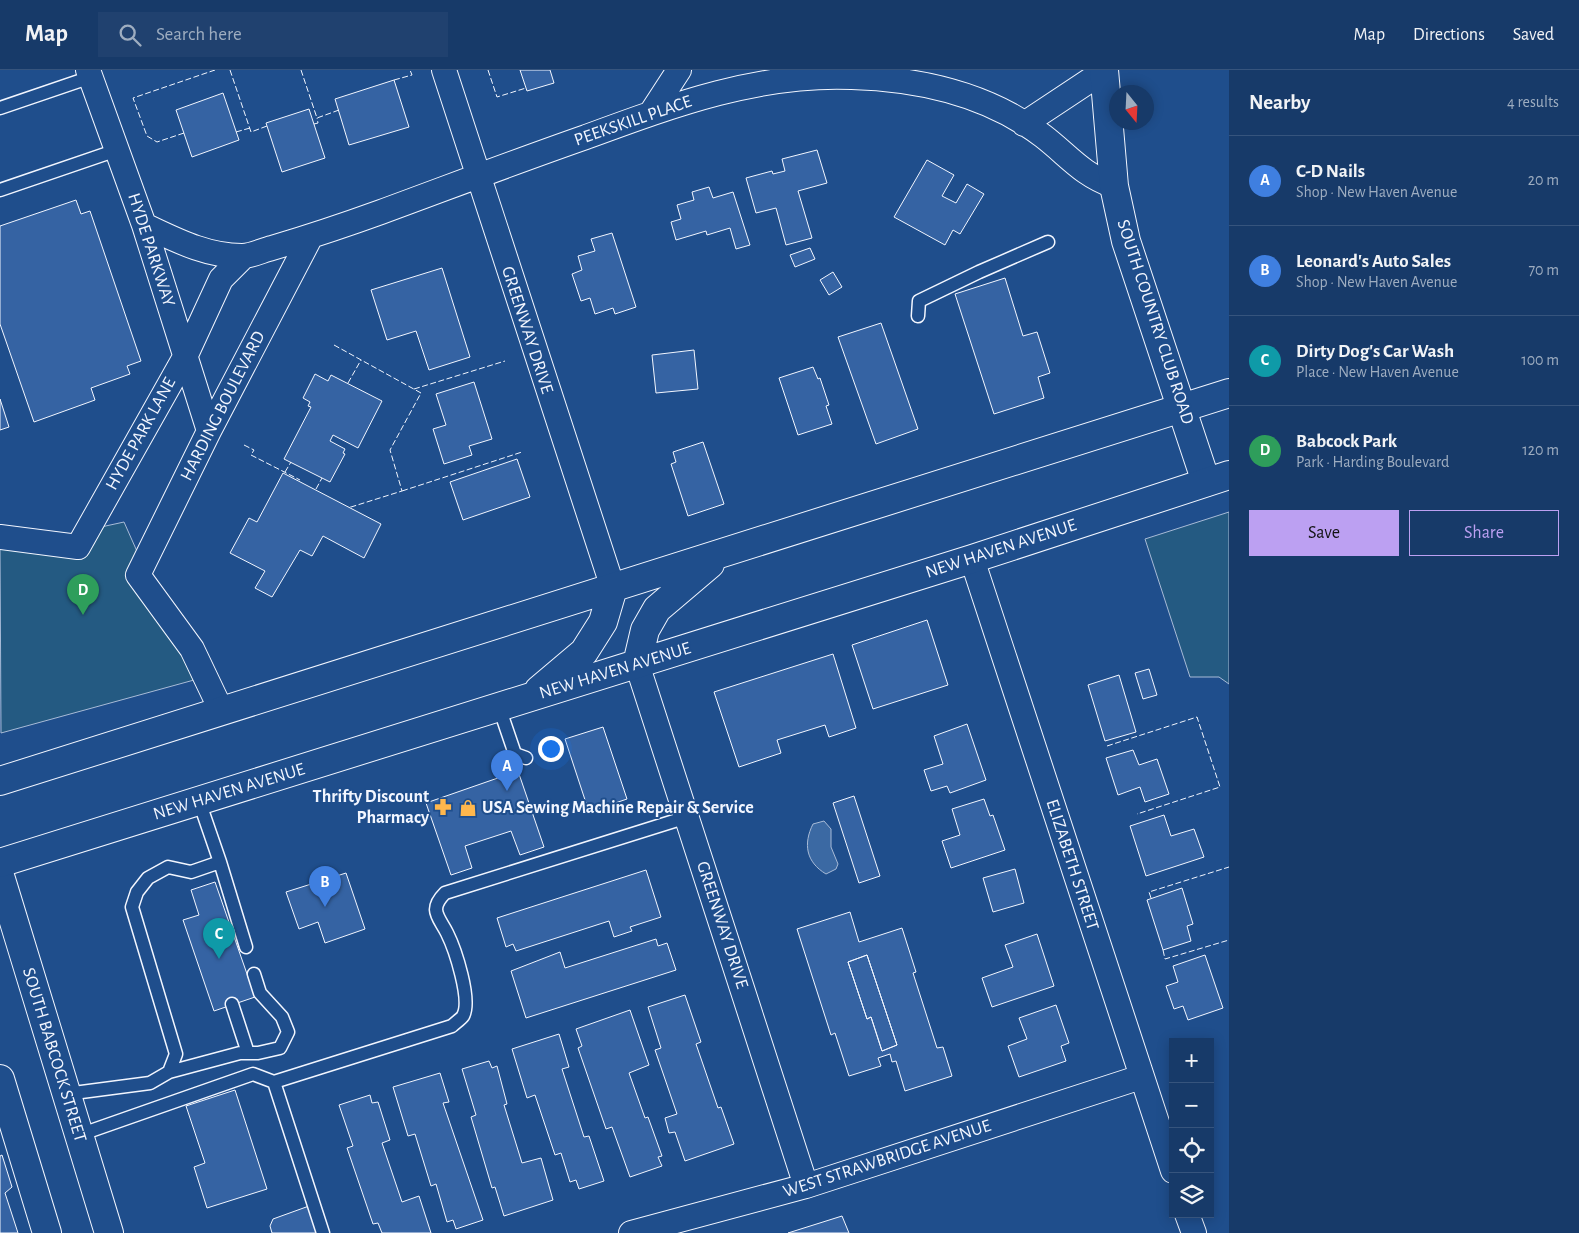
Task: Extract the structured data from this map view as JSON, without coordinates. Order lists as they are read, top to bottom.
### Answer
{
  "streets": {
    "main road": ["SOUTH COUNTRY CLUB ROAD", "NEW HAVEN AVENUE", "SOUTH BABCOCK STREET"],
    "street": [
      "PEEKSKILL PLACE",
      "HYDE PARKWAY",
      "GREENWAY DRIVE",
      "HARDING BOULEVARD",
      "HYDE PARK LANE",
      "ELIZABETH STREET",
      "WEST STRAWBRIDGE AVENUE"
    ]
  },
  "crossings": [
    ["PEEKSKILL PLACE", "HYDE PARKWAY"],
    ["PEEKSKILL PLACE", "SOUTH COUNTRY CLUB ROAD"],
    ["PEEKSKILL PLACE", "GREENWAY DRIVE"],
    ["PEEKSKILL PLACE", "HARDING BOULEVARD"],
    ["PEEKSKILL PLACE", "HYDE PARK LANE"],
    ["HYDE PARKWAY", "HARDING BOULEVARD"],
    ["HYDE PARKWAY", "HYDE PARK LANE"],
    ["SOUTH COUNTRY CLUB ROAD", "NEW HAVEN AVENUE"],
    ["GREENWAY DRIVE", "NEW HAVEN AVENUE"],
    ["GREENWAY DRIVE", "WEST STRAWBRIDGE AVENUE"],
    ["NEW HAVEN AVENUE", "ELIZABETH STREET"],
    ["ELIZABETH STREET", "WEST STRAWBRIDGE AVENUE"]
  ],
  "places": {
    "pharmacy": ["Thrifty Discount Pharmacy"],
    "shop": ["USA Sewing Machine Repair & Service"]
  },
  "north": "bottom",
  "page": {
    "header": "Map",
    "search": "Search here",
    "nav": ["Map", "Directions", "Saved"],
    "heading": ["Nearby", "4 results"],
    "list": [
      {
        "mark": "A",
        "name": "C-D Nails",
        "note": "Shop · New Haven Avenue",
        "value": "20 m"
      },
      {
        "mark": "B",
        "name": "Leonard's Auto Sales",
        "note": "Shop · New Haven Avenue",
        "value": "70 m"
      },
      {
        "mark": "C",
        "name": "Dirty Dog's Car Wash",
        "note": "Place · New Haven Avenue",
        "value": "100 m"
      },
      {
        "mark": "D",
        "name": "Babcock Park",
        "note": "Park · Harding Boulevard",
        "value": "120 m"
      }
    ],
    "buttons": ["Save", "Share"],
    "pins": [
      "D",
      "A",
      "B",
      "C"
    ],
    "map_buttons": ["+", "−"]
  }
}
